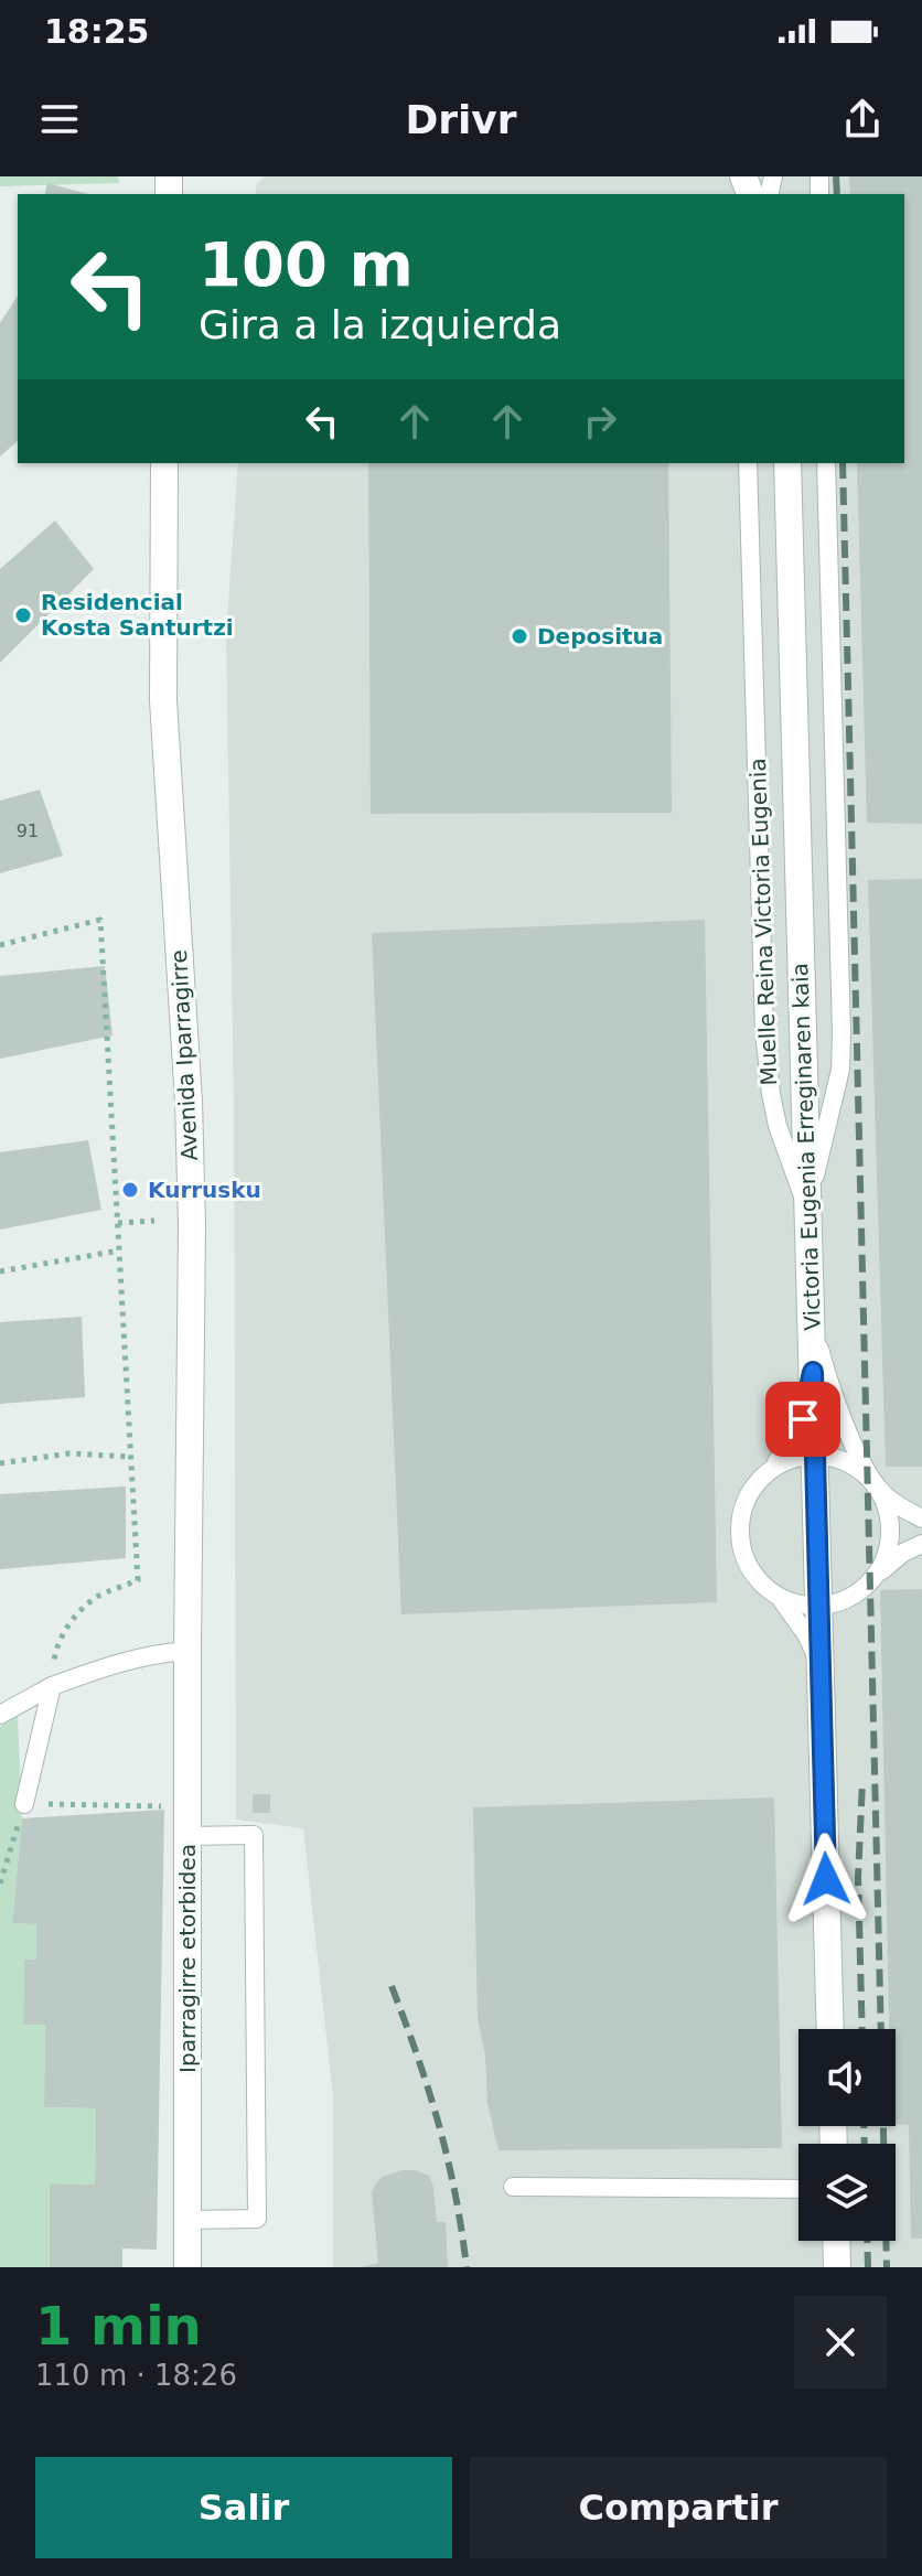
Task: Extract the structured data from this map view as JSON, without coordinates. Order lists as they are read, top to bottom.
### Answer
{
  "streets": {
    "street": ["Avenida Iparragirre", "Victoria Eugenia Erreginaren kaia", "Iparragirre etorbidea"],
    "lane": ["Muelle Reina Victoria Eugenia"]
  },
  "crossings": [
    ["Muelle Reina Victoria Eugenia", "Victoria Eugenia Erreginaren kaia"],
    ["Avenida Iparragirre", "Iparragirre etorbidea"]
  ],
  "places": ["Residencial Kosta Santurtzi", "Depositua", "Kurrusku"],
  "house_numbers": ["91"],
  "page": {
    "status": "18:25",
    "header": "Drivr",
    "turn": ["100 m", "Gira a la izquierda"],
    "heading": ["1 min", "110 m · 18:26"],
    "buttons": ["Salir", "Compartir"]
  }
}
